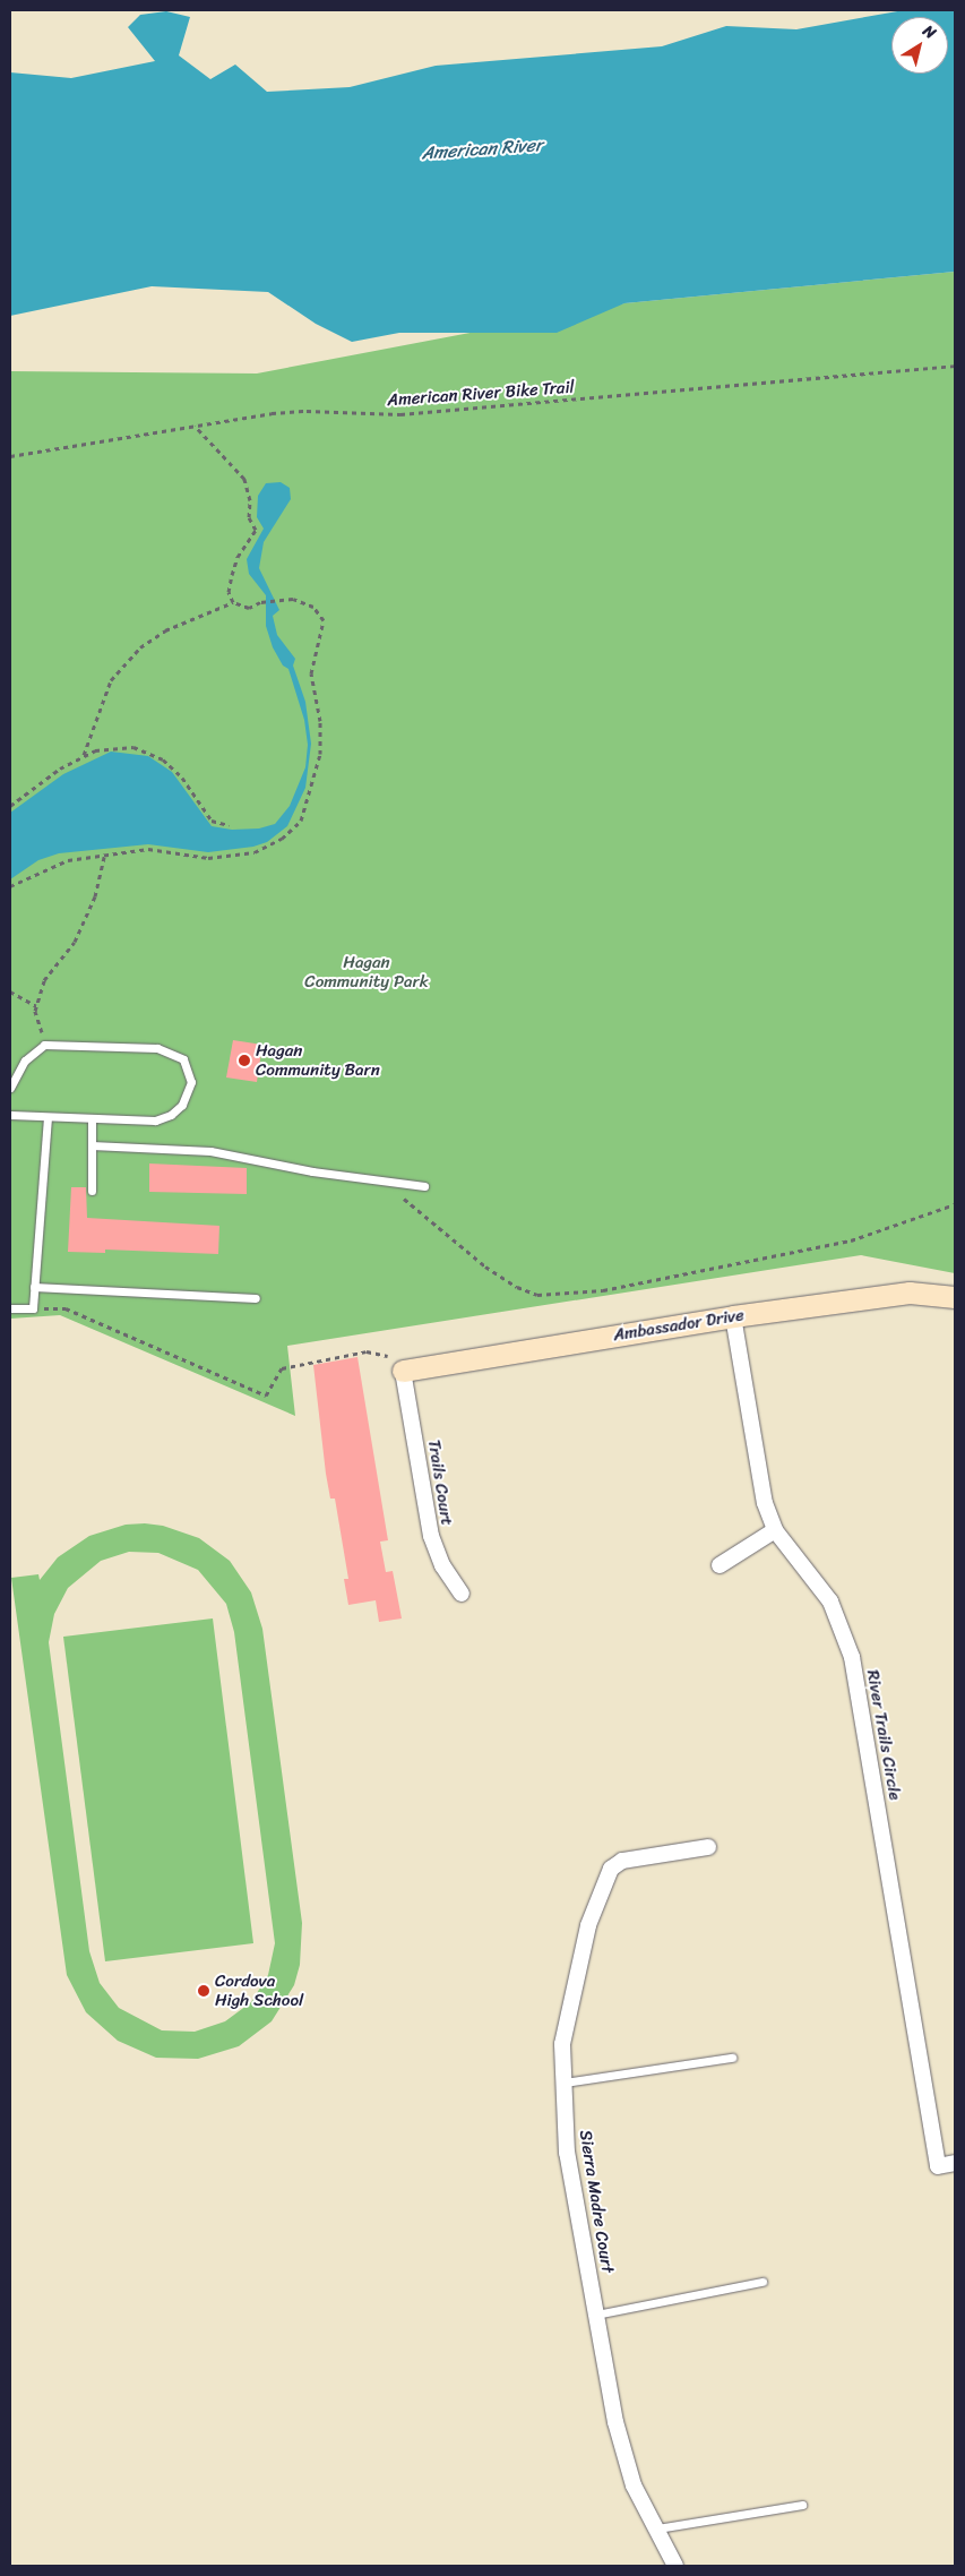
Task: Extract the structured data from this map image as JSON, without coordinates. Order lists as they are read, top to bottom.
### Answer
{
  "streets": {
    "street": [
      "Ambassador Drive",
      "Trails Court",
      "River Trails Circle",
      "Sierra Madre Court"
    ],
    "path": ["American River Bike Trail"]
  },
  "crossings": [
    ["Ambassador Drive", "Trails Court"],
    ["Ambassador Drive", "River Trails Circle"]
  ],
  "water": ["American River"],
  "parks": ["Hagan Community Park"],
  "places": ["Hagan Community Barn", "Cordova High School"],
  "north": "top right"
}
